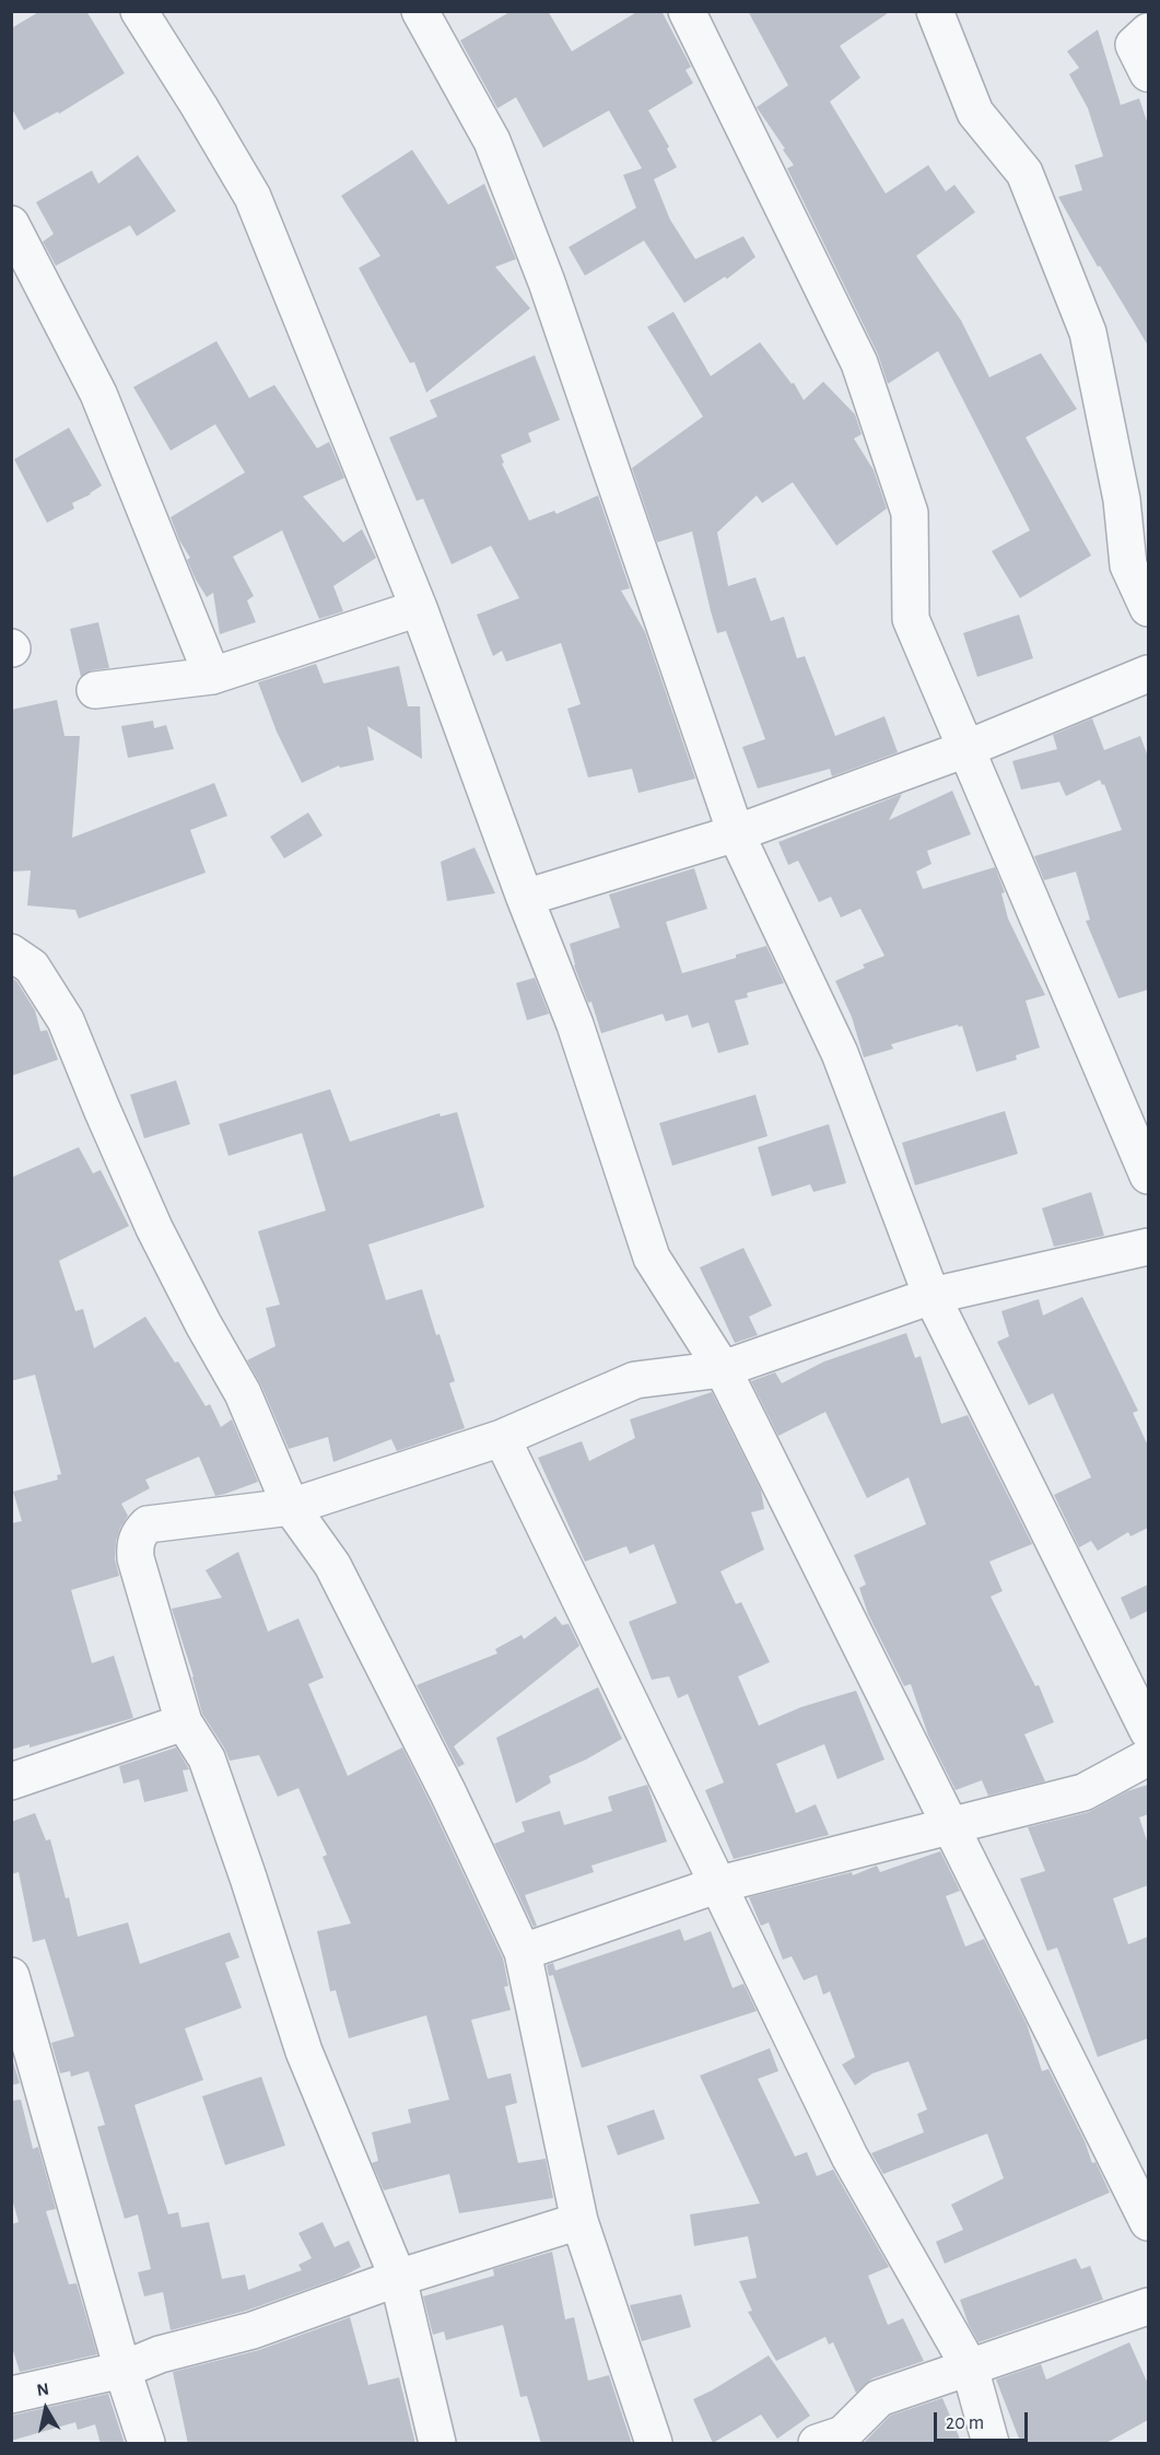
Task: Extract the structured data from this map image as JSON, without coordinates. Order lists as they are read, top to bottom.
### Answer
{
  "scale_bar": "20 m",
  "north": "top"
}
